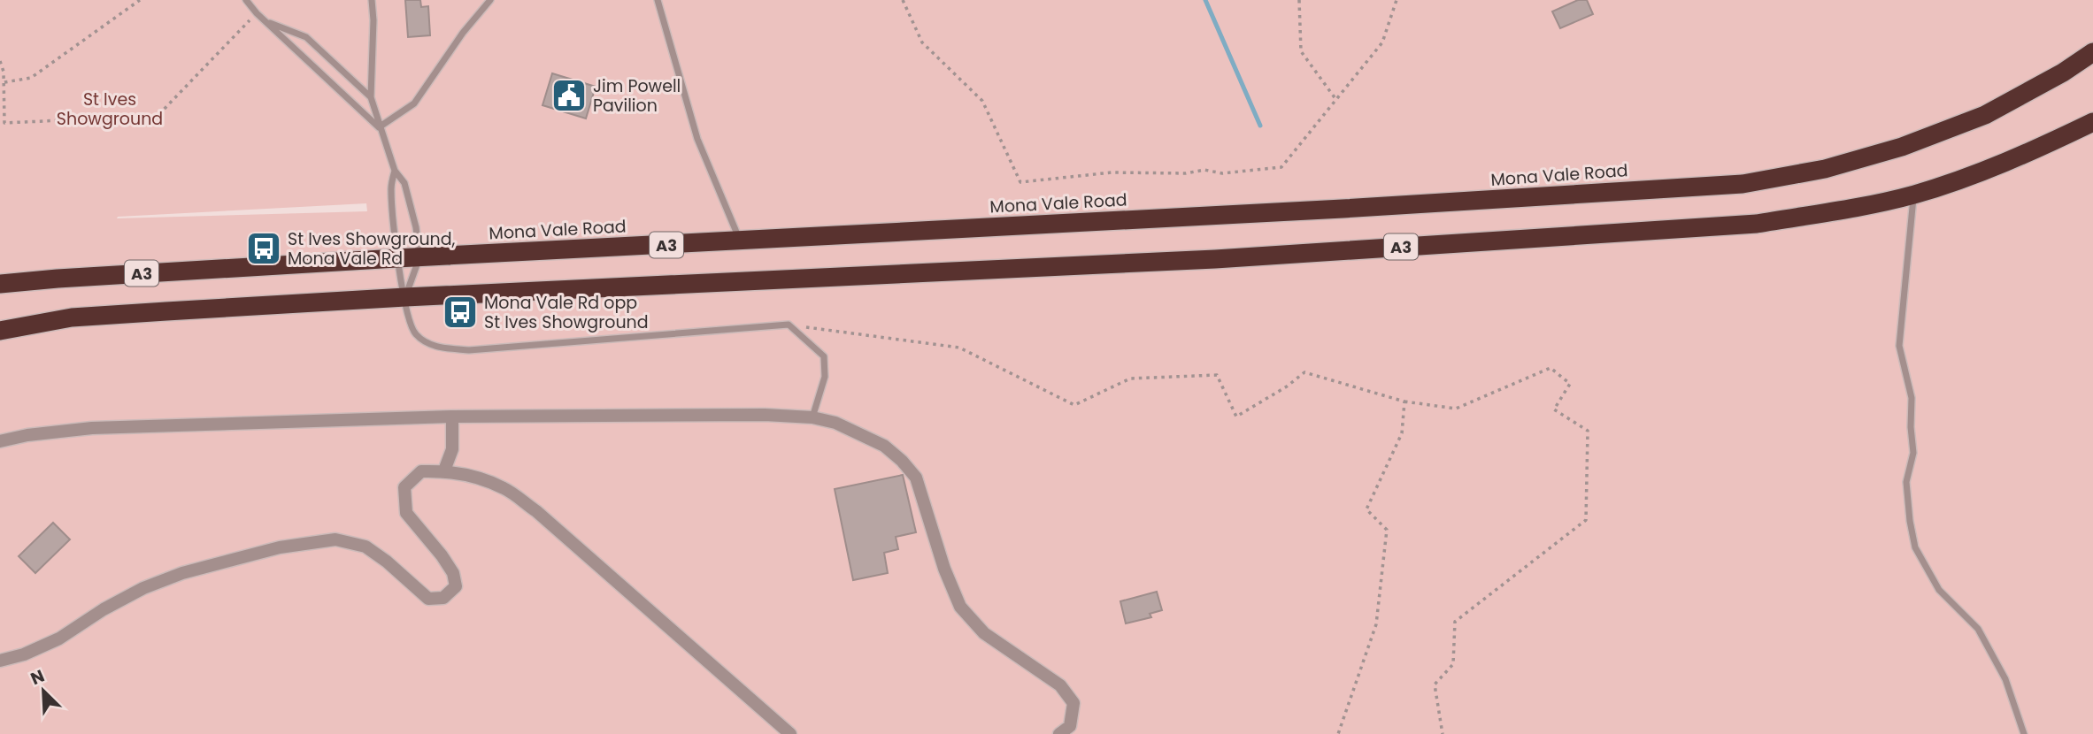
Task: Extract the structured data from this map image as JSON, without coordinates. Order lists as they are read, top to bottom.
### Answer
{
  "streets": {
    "highway": ["Mona Vale Road", "A3"]
  },
  "parks": ["St Ives Showground"],
  "places": {
    "public building": ["Jim Powell Pavilion"],
    "bus stop": ["St Ives Showground, Mona Vale Rd", "Mona Vale Rd opp St Ives Showground"]
  },
  "north": "top left"
}
